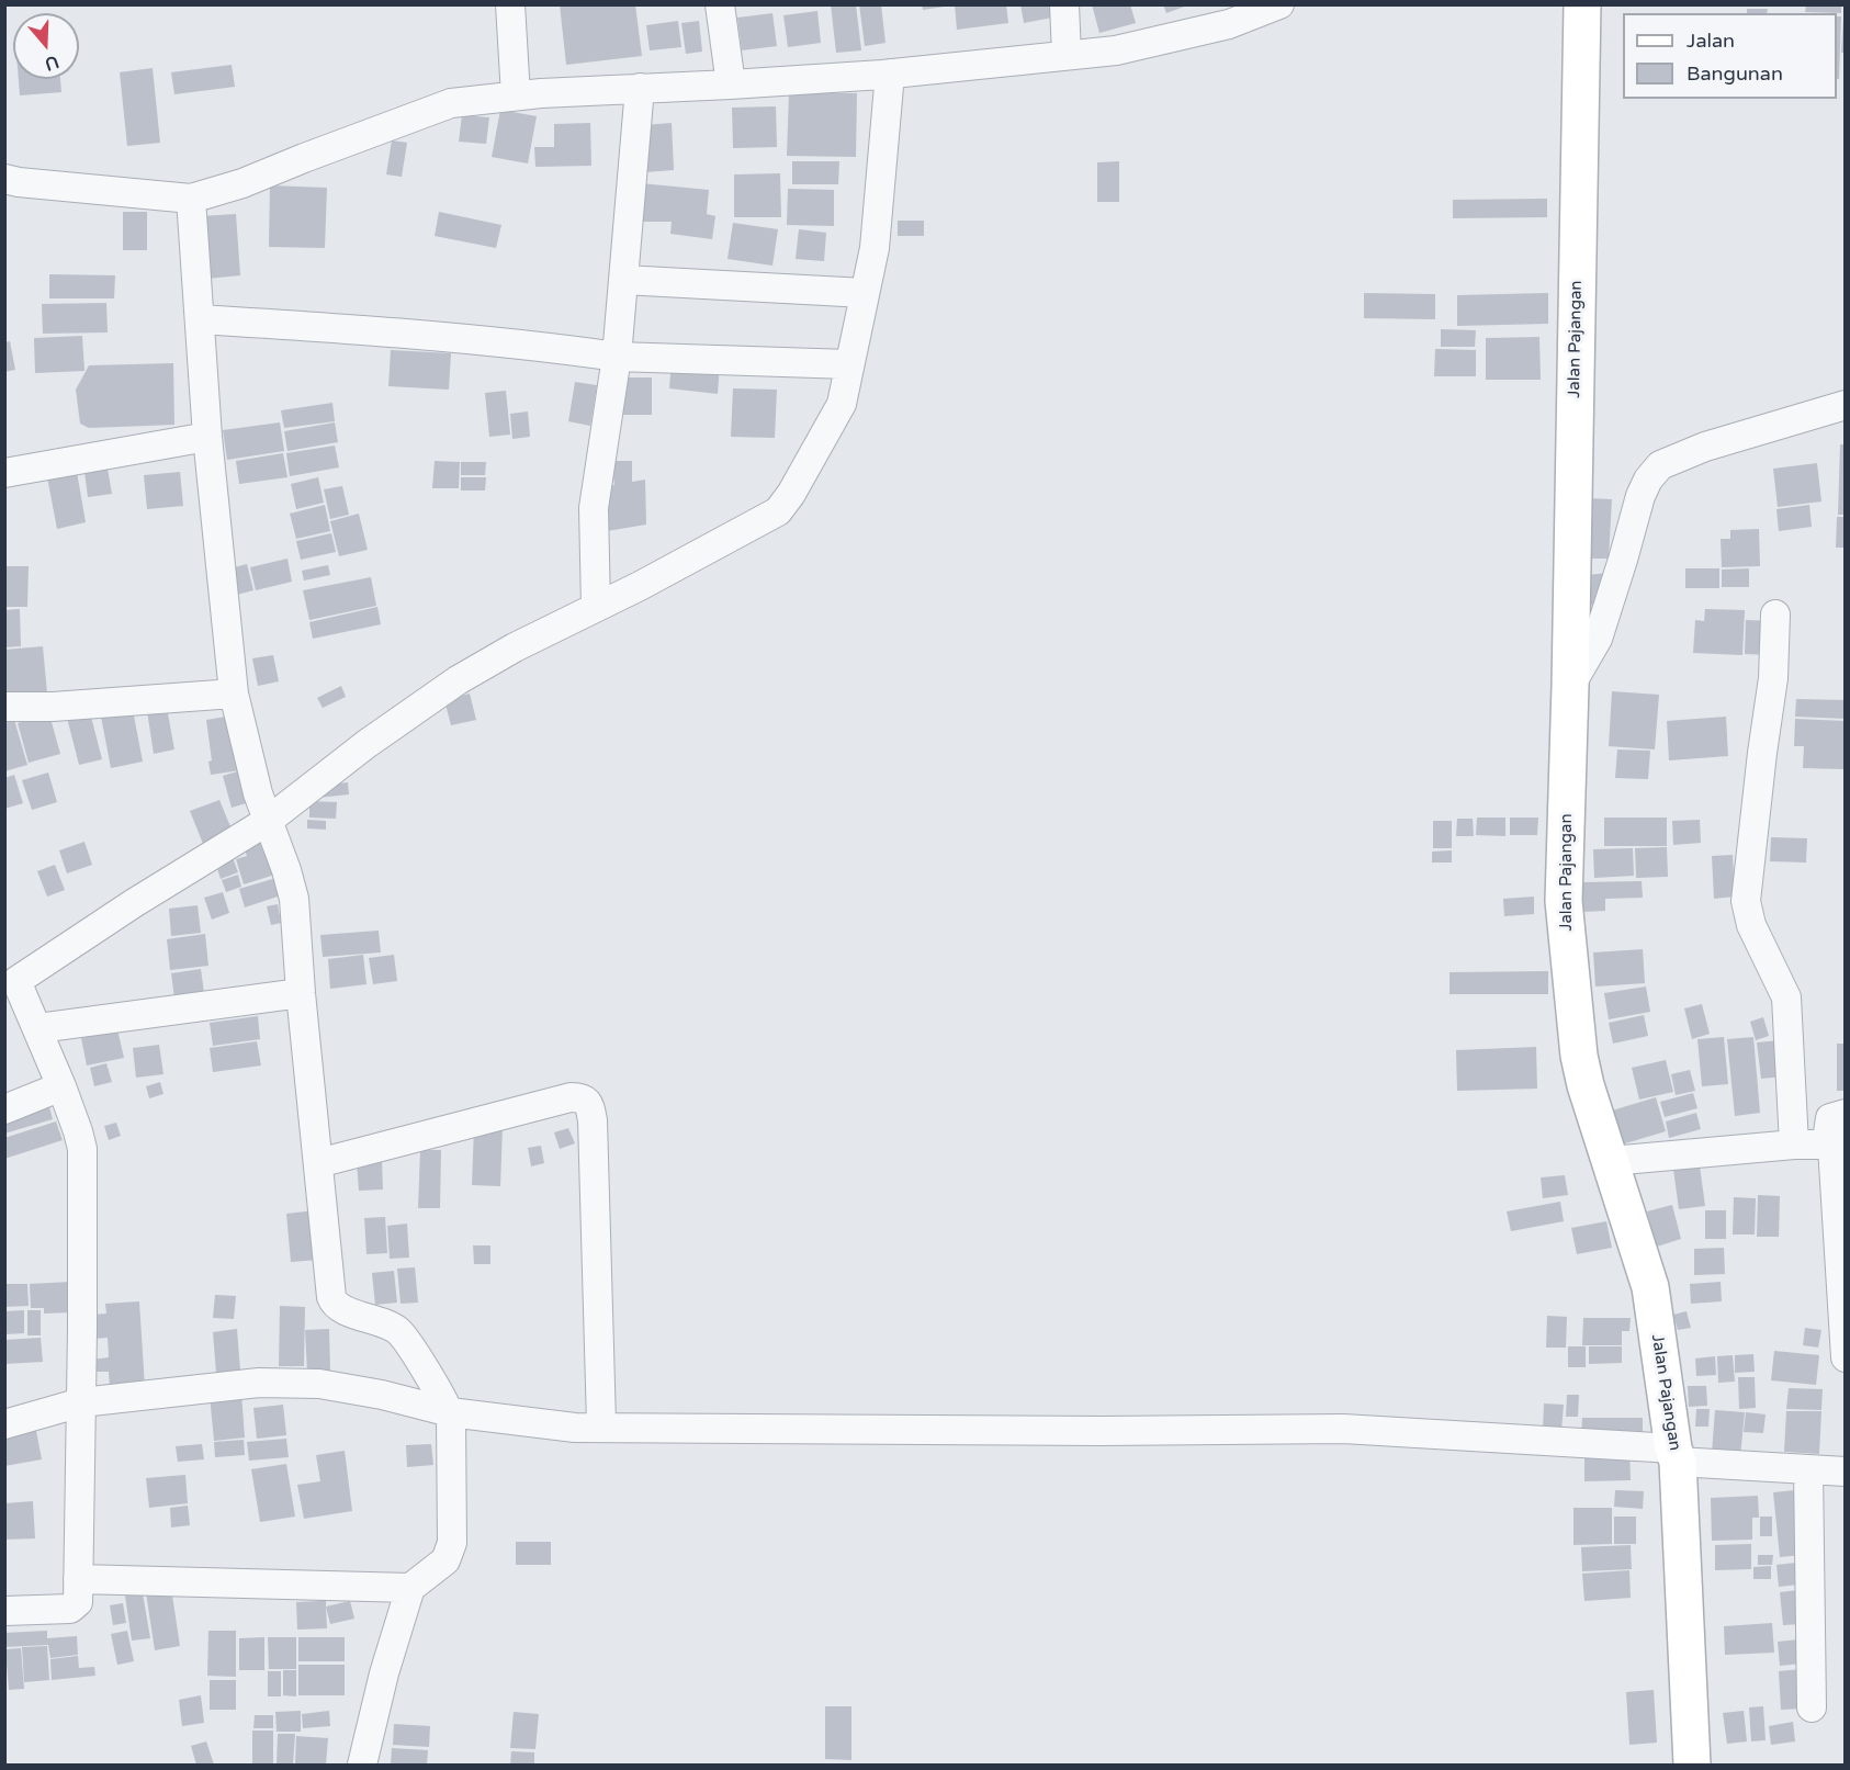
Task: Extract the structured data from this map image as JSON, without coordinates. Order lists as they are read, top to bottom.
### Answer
{
  "streets": {
    "main road": ["Jalan Pajangan"]
  },
  "legend": ["Jalan", "Bangunan"],
  "north": "bottom"
}
